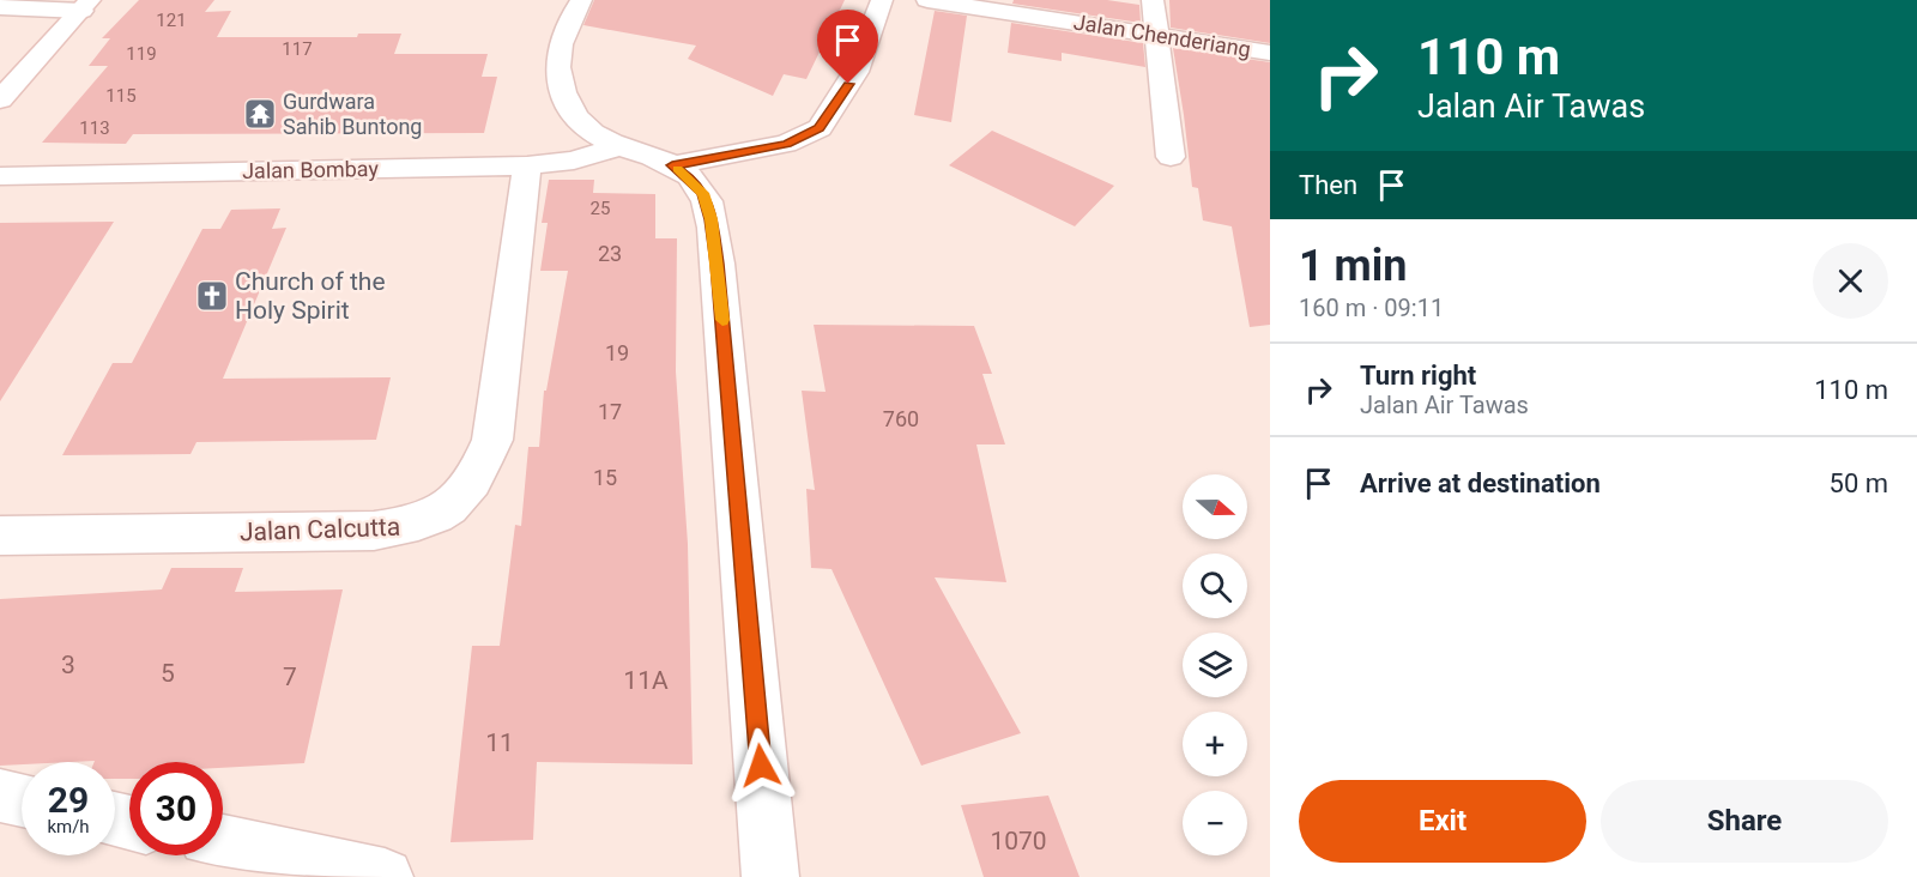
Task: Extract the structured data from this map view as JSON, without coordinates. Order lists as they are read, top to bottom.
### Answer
{
  "streets": {
    "street": ["Jalan Chenderiang", "Jalan Bombay", "Jalan Calcutta"]
  },
  "crossings": [
    ["Jalan Bombay", "Jalan Calcutta"]
  ],
  "places": {
    "temple": ["Gurdwara Sahib Buntong"],
    "church": ["Church of the Holy Spirit"]
  },
  "house_numbers": [
    "121",
    "117",
    "119",
    "115",
    "113",
    "25",
    "23",
    "19",
    "17",
    "760",
    "15",
    "3",
    "5",
    "7",
    "11A",
    "11",
    "1070"
  ],
  "north": "right",
  "page": {
    "turn": ["110 m", "Jalan Air Tawas"],
    "then": "Then",
    "heading": ["1 min", "160 m · 09:11"],
    "list": [
      {
        "name": "Turn right",
        "note": "Jalan Air Tawas",
        "value": "110 m"
      },
      {
        "name": "Arrive at destination",
        "value": "50 m"
      }
    ],
    "map_buttons": ["+", "−"],
    "speed": "29 km/h",
    "limit": "30",
    "buttons": ["Exit", "Share"]
  }
}
